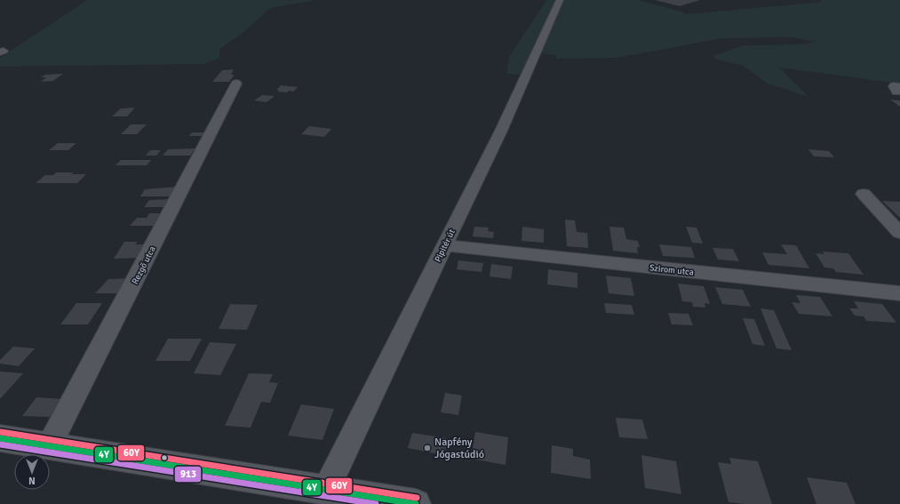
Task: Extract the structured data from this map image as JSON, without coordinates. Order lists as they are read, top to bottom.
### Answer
{
  "streets": {
    "street": ["Pipitér út", "Rezgő utca", "Szirom utca"]
  },
  "crossings": [
    ["Pipitér út", "Szirom utca"]
  ],
  "places": ["Napfény Jógastúdió"],
  "lines": ["transit line 60Y", "transit line 4Y", "transit line 913"],
  "north": "bottom"
}
